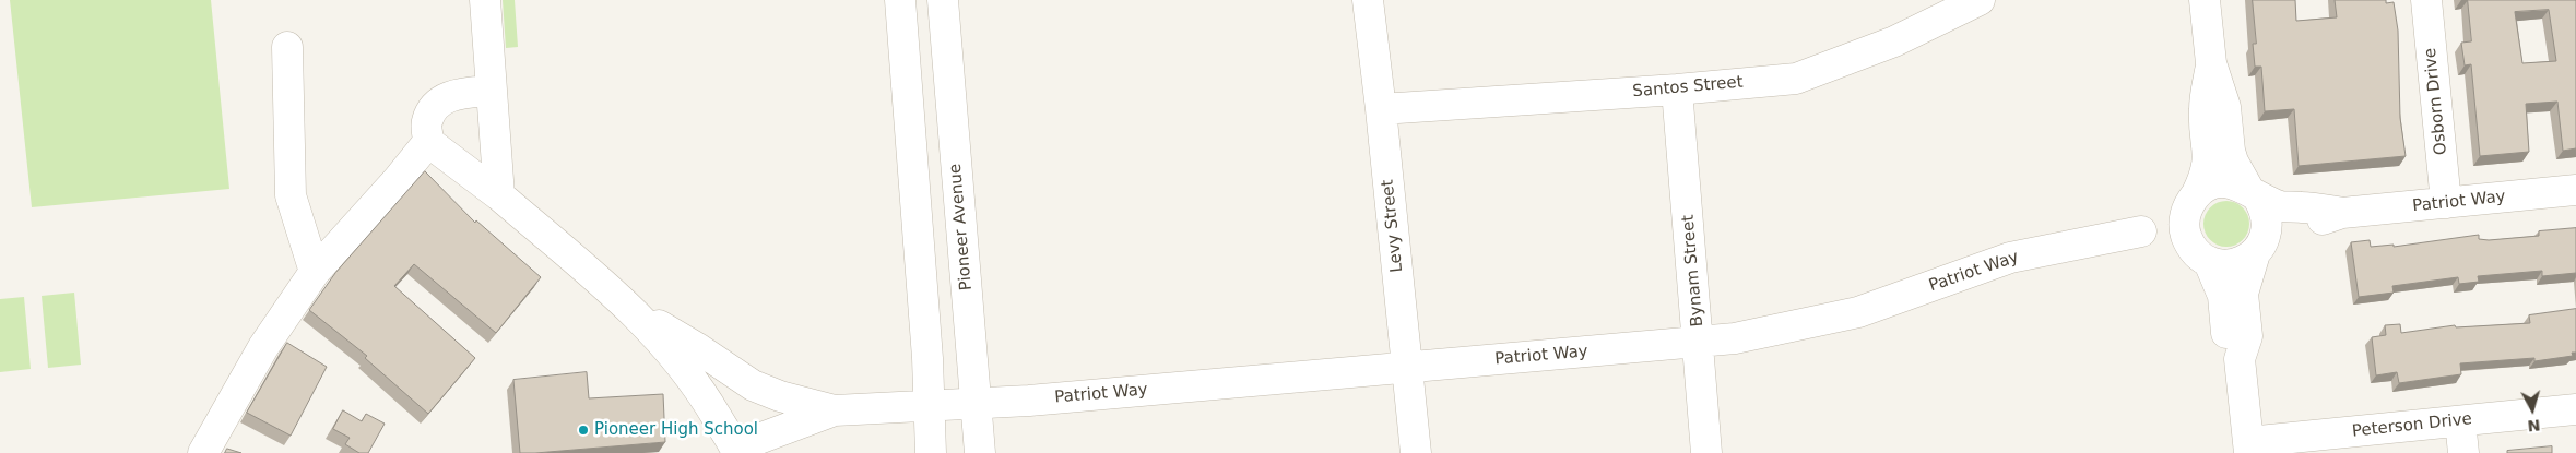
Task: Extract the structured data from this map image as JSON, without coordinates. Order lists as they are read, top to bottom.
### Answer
{
  "streets": {
    "street": [
      "Santos Street",
      "Osborn Drive",
      "Patriot Way",
      "Levy Street",
      "Pioneer Avenue",
      "Bynam Street",
      "Peterson Drive"
    ]
  },
  "crossings": [
    ["Santos Street", "Levy Street"],
    ["Santos Street", "Bynam Street"],
    ["Osborn Drive", "Patriot Way"],
    ["Patriot Way", "Levy Street"],
    ["Patriot Way", "Pioneer Avenue"],
    ["Patriot Way", "Bynam Street"]
  ],
  "places": ["Pioneer High School"],
  "north": "bottom"
}
